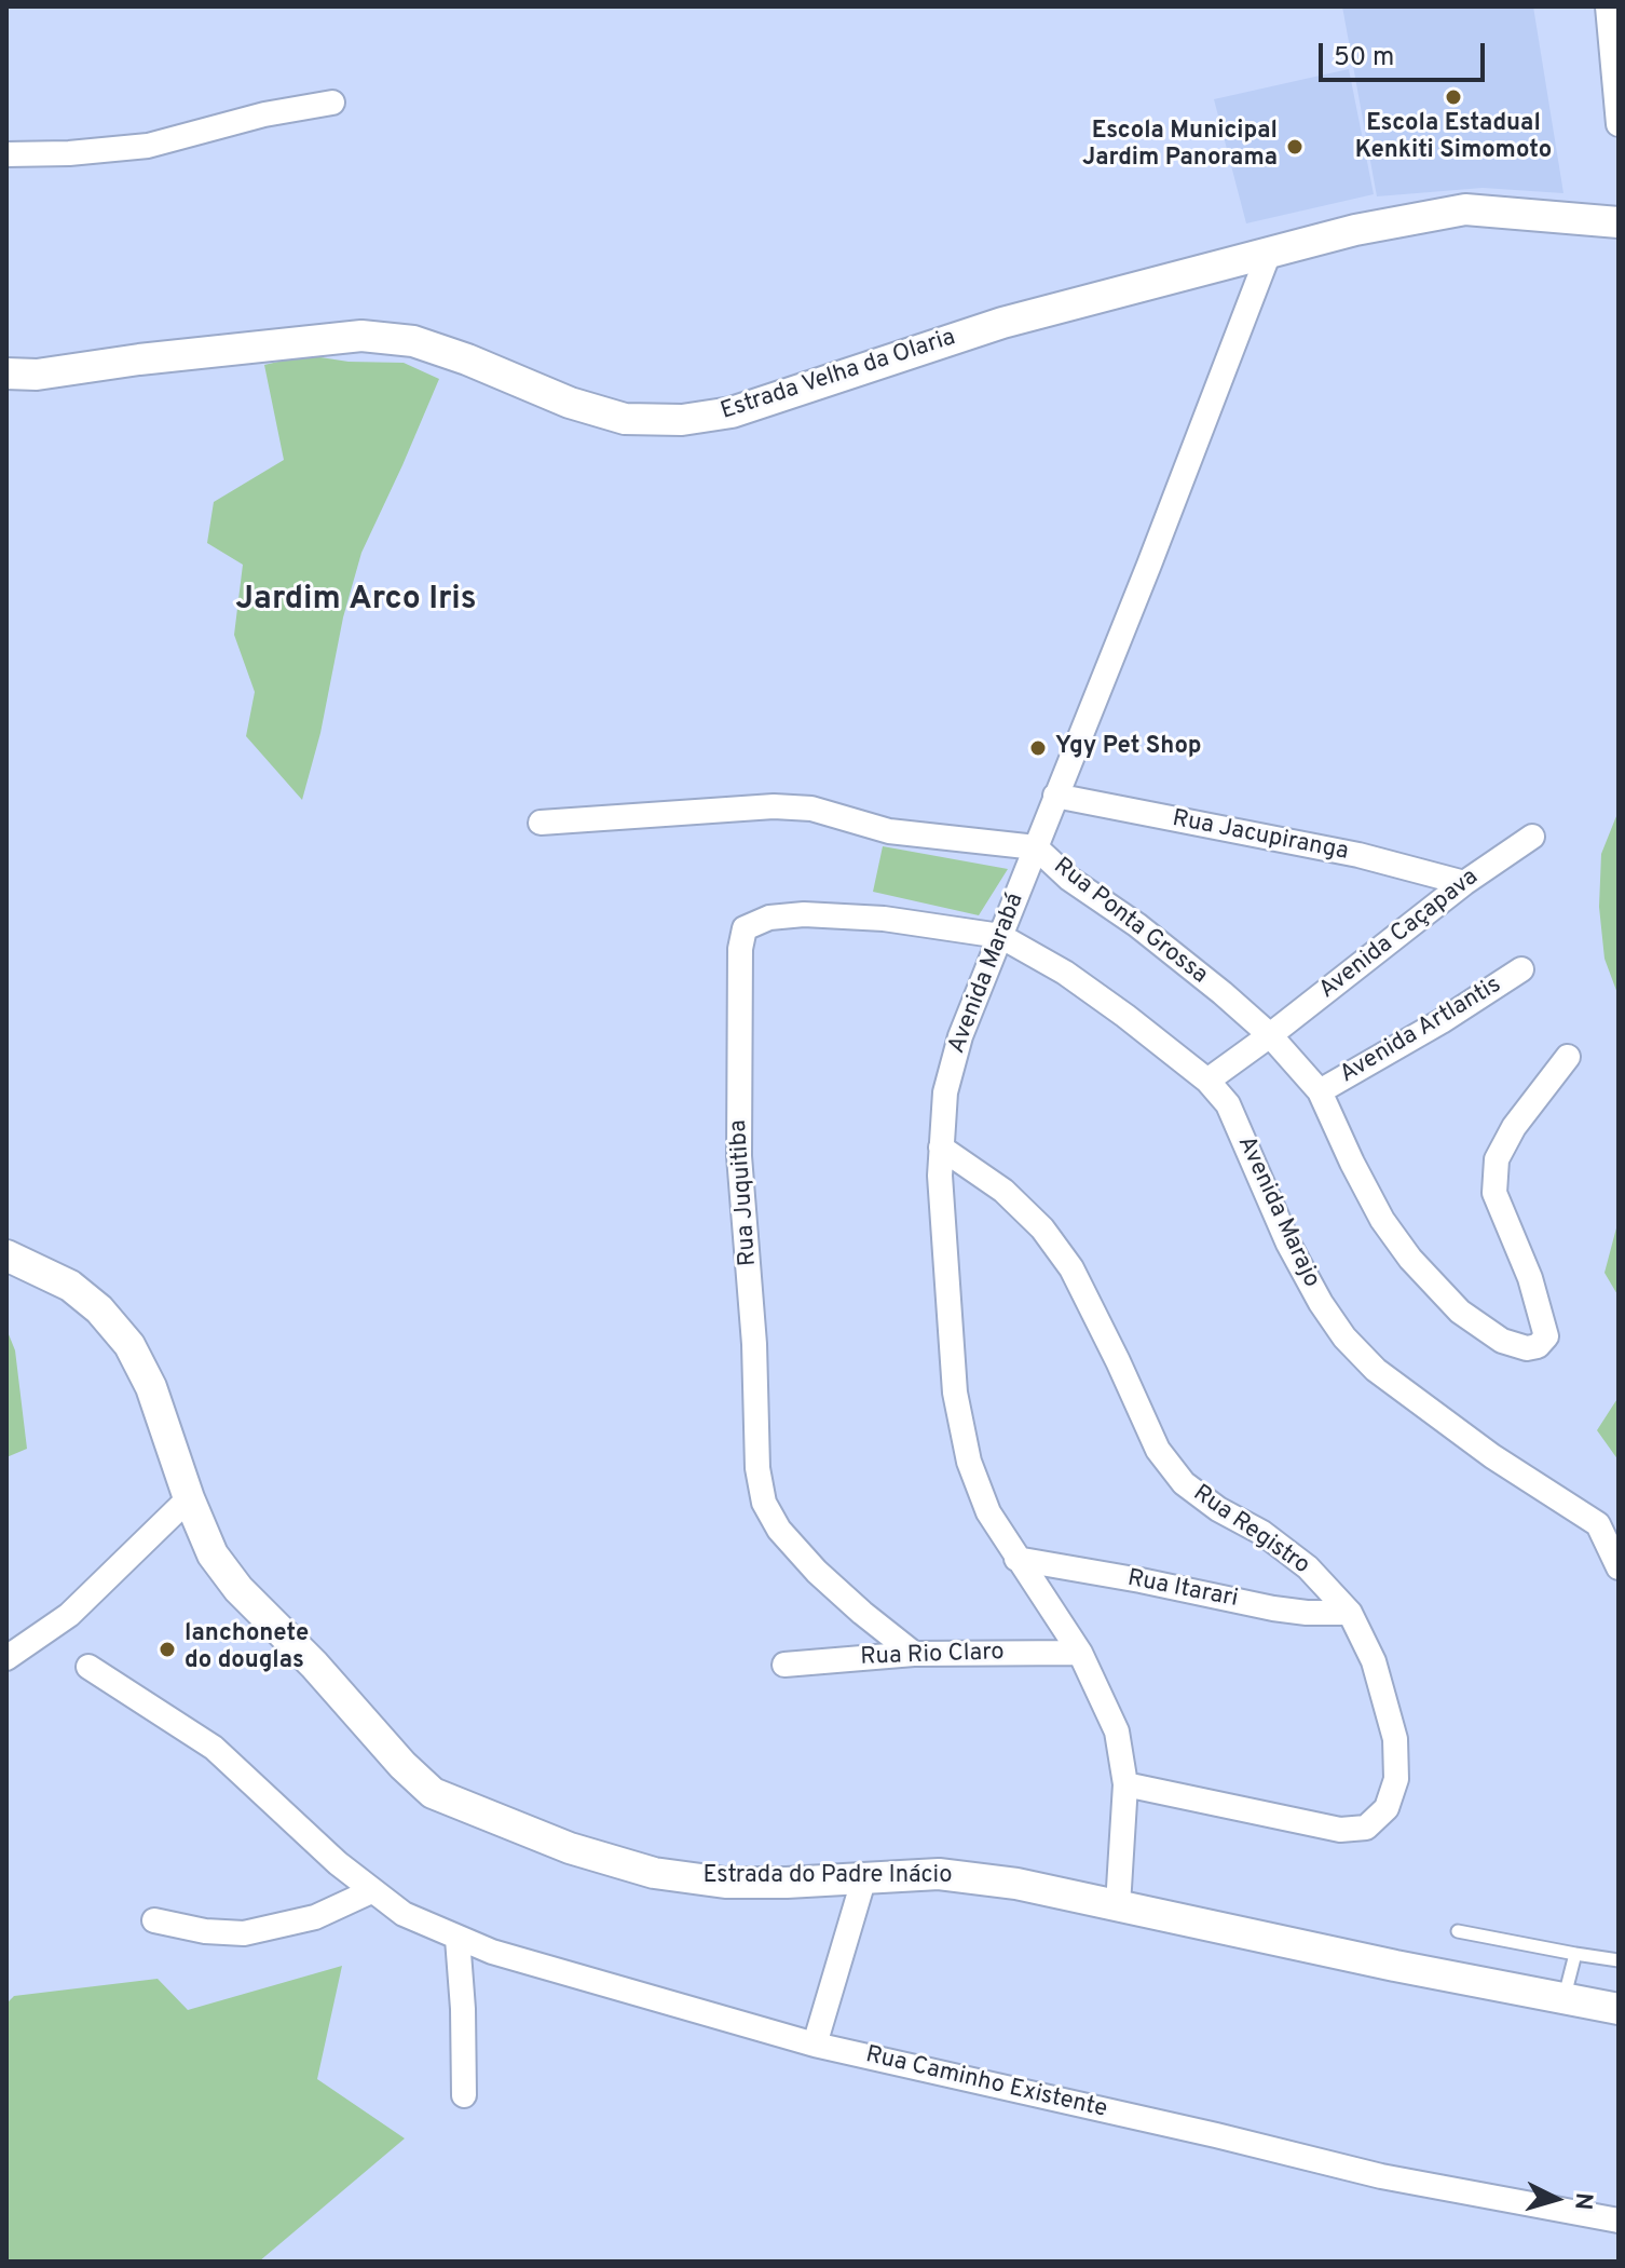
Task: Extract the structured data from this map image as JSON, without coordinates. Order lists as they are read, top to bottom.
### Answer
{
  "streets": {
    "street": [
      "Estrada Velha da Olaria",
      "Rua Jacupiranga",
      "Rua Ponta Grossa",
      "Avenida Caçapava",
      "Avenida Marabá",
      "Avenida Artlantis",
      "Rua Juquitiba",
      "Avenida Marajo",
      "Rua Registro",
      "Rua Itarari",
      "Rua Rio Claro",
      "Estrada do Padre Inácio",
      "Rua Caminho Existente"
    ]
  },
  "crossings": [
    ["Estrada Velha da Olaria", "Avenida Marabá"],
    ["Rua Jacupiranga", "Avenida Caçapava"],
    ["Rua Jacupiranga", "Avenida Marabá"],
    ["Rua Ponta Grossa", "Avenida Caçapava"],
    ["Rua Ponta Grossa", "Avenida Marabá"],
    ["Rua Ponta Grossa", "Avenida Artlantis"],
    ["Avenida Caçapava", "Avenida Marajo"],
    ["Avenida Marabá", "Rua Juquitiba"],
    ["Avenida Marabá", "Avenida Marajo"],
    ["Avenida Marabá", "Rua Registro"],
    ["Avenida Marabá", "Rua Itarari"],
    ["Avenida Marabá", "Rua Rio Claro"],
    ["Avenida Marabá", "Estrada do Padre Inácio"],
    ["Rua Juquitiba", "Avenida Marajo"],
    ["Rua Juquitiba", "Rua Rio Claro"],
    ["Rua Registro", "Rua Itarari"]
  ],
  "districts": ["Jardim Arco Iris"],
  "places": [
    "Escola Estadual Kenkiti Simomoto",
    "Escola Municipal Jardim Panorama",
    "Ygy Pet Shop",
    "lanchonete do douglas"
  ],
  "scale_bar": "50 m",
  "north": "right"
}
